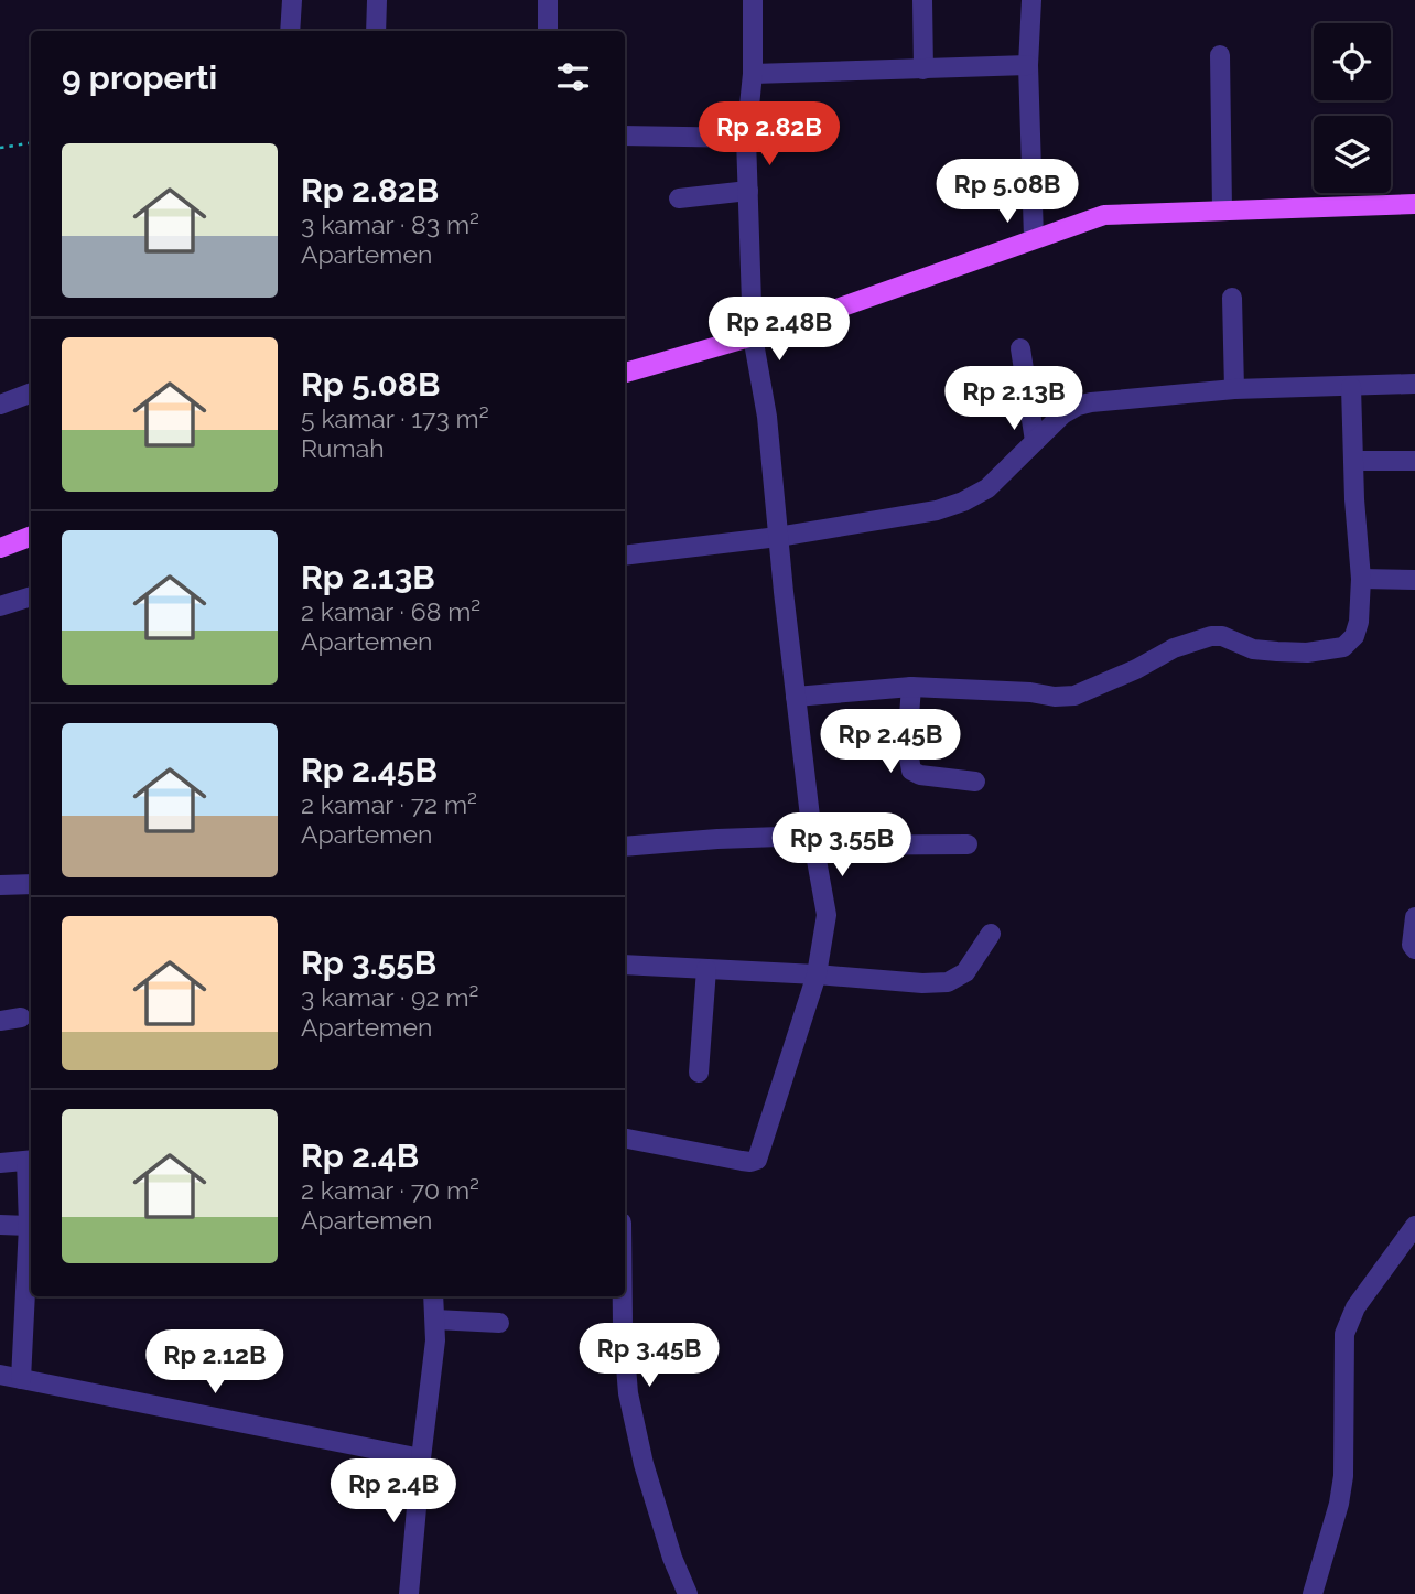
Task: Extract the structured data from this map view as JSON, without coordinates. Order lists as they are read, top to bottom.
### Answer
{
  "page": {
    "heading": "9 properti",
    "price": [
      "Rp 2.82B",
      "Rp 5.08B",
      "Rp 2.48B",
      "Rp 2.13B",
      "Rp 2.45B",
      "Rp 3.55B",
      "Rp 3.45B",
      "Rp 2.12B",
      "Rp 2.4B"
    ],
    "list": [
      {
        "name": "Rp 2.82B",
        "note": "3 kamar · 83 m² · Apartemen"
      },
      {
        "name": "Rp 5.08B",
        "note": "5 kamar · 173 m² · Rumah"
      },
      {
        "name": "Rp 2.13B",
        "note": "2 kamar · 68 m² · Apartemen"
      },
      {
        "name": "Rp 2.45B",
        "note": "2 kamar · 72 m² · Apartemen"
      },
      {
        "name": "Rp 3.55B",
        "note": "3 kamar · 92 m² · Apartemen"
      },
      {
        "name": "Rp 2.4B",
        "note": "2 kamar · 70 m² · Apartemen"
      }
    ]
  }
}
